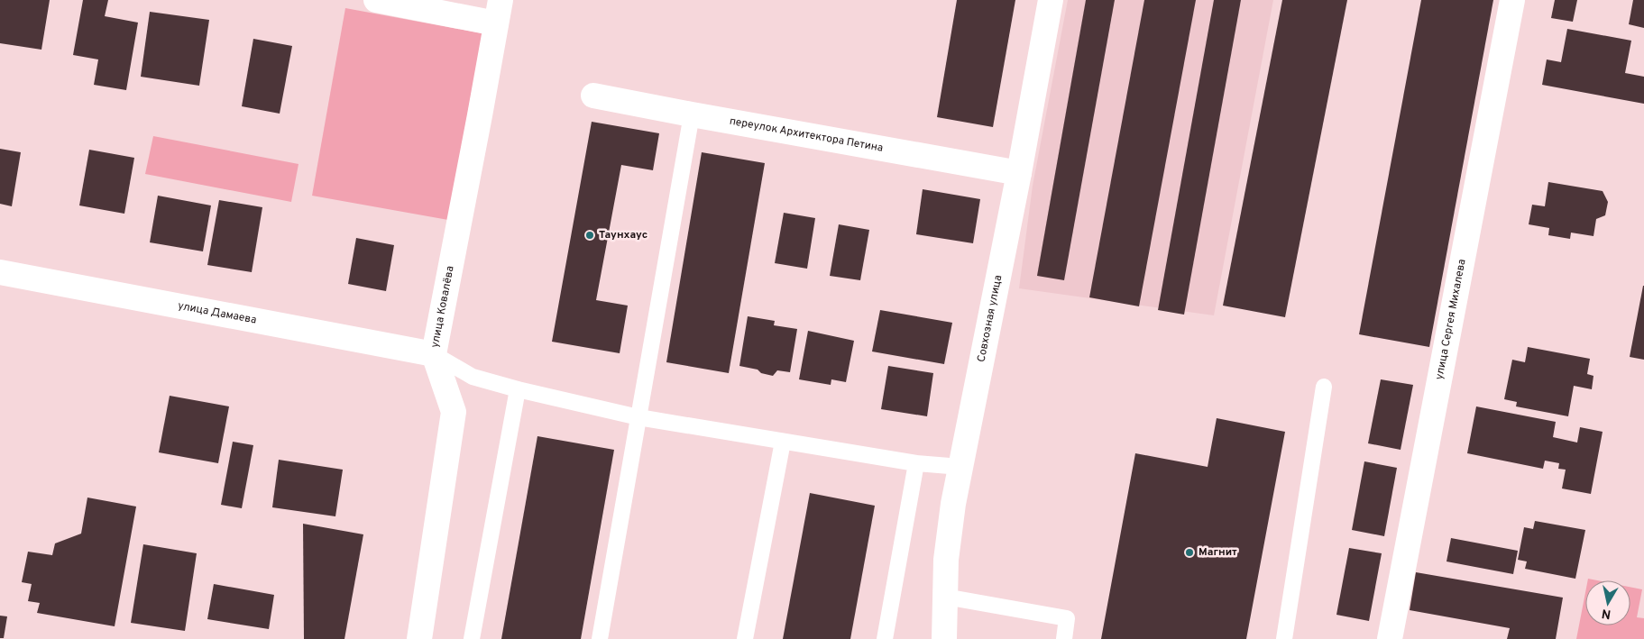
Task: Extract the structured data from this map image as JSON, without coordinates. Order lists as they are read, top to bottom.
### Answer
{
  "streets": {
    "street": [
      "переулок Архитектора Петина",
      "улица Ковалёва",
      "улица Дамаева",
      "Совхозная улица",
      "улица Сергея Михалева"
    ]
  },
  "crossings": [
    ["переулок Архитектора Петина", "Совхозная улица"],
    ["улица Ковалёва", "улица Дамаева"]
  ],
  "places": ["Таунхаус", "Магнит"],
  "north": "bottom"
}
